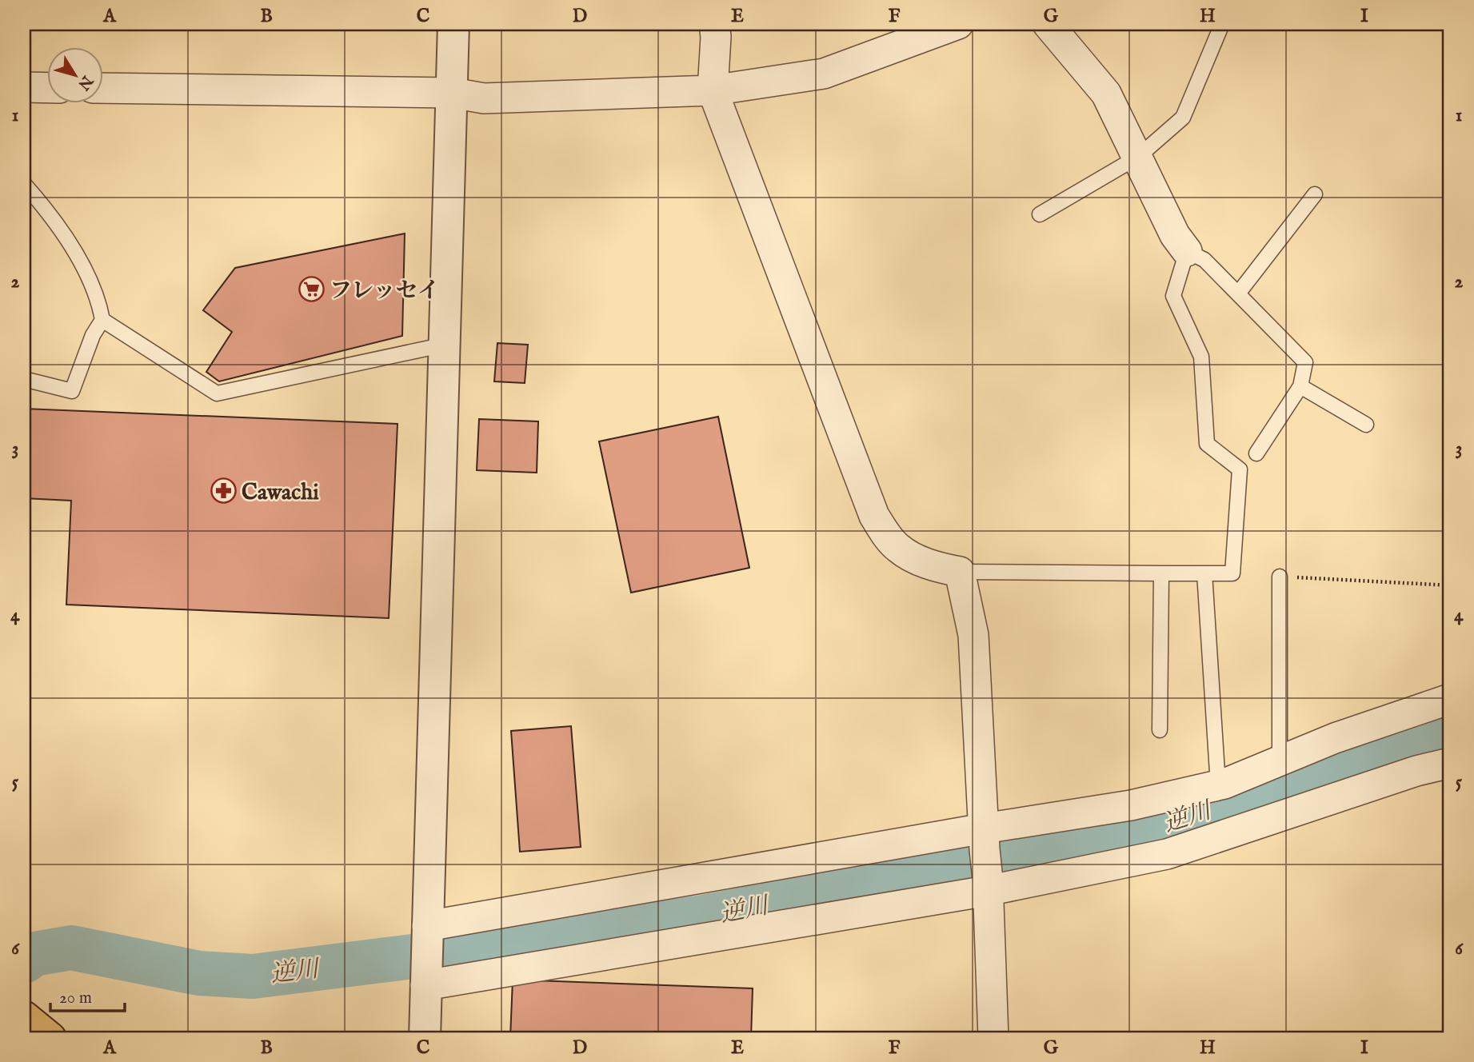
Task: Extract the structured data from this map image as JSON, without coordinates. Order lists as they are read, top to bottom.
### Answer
{
  "water": ["逆川"],
  "places": {
    "supermarket": ["フレッセイ"],
    "pharmacy": ["Cawachi"]
  },
  "scale_bar": "20 m",
  "north": "bottom right",
  "grid": {
    "columns": [
      "A",
      "B",
      "C",
      "D",
      "E",
      "F",
      "G",
      "H",
      "I"
    ],
    "rows": [
      "1",
      "2",
      "3",
      "4",
      "5",
      "6"
    ]
  }
}
